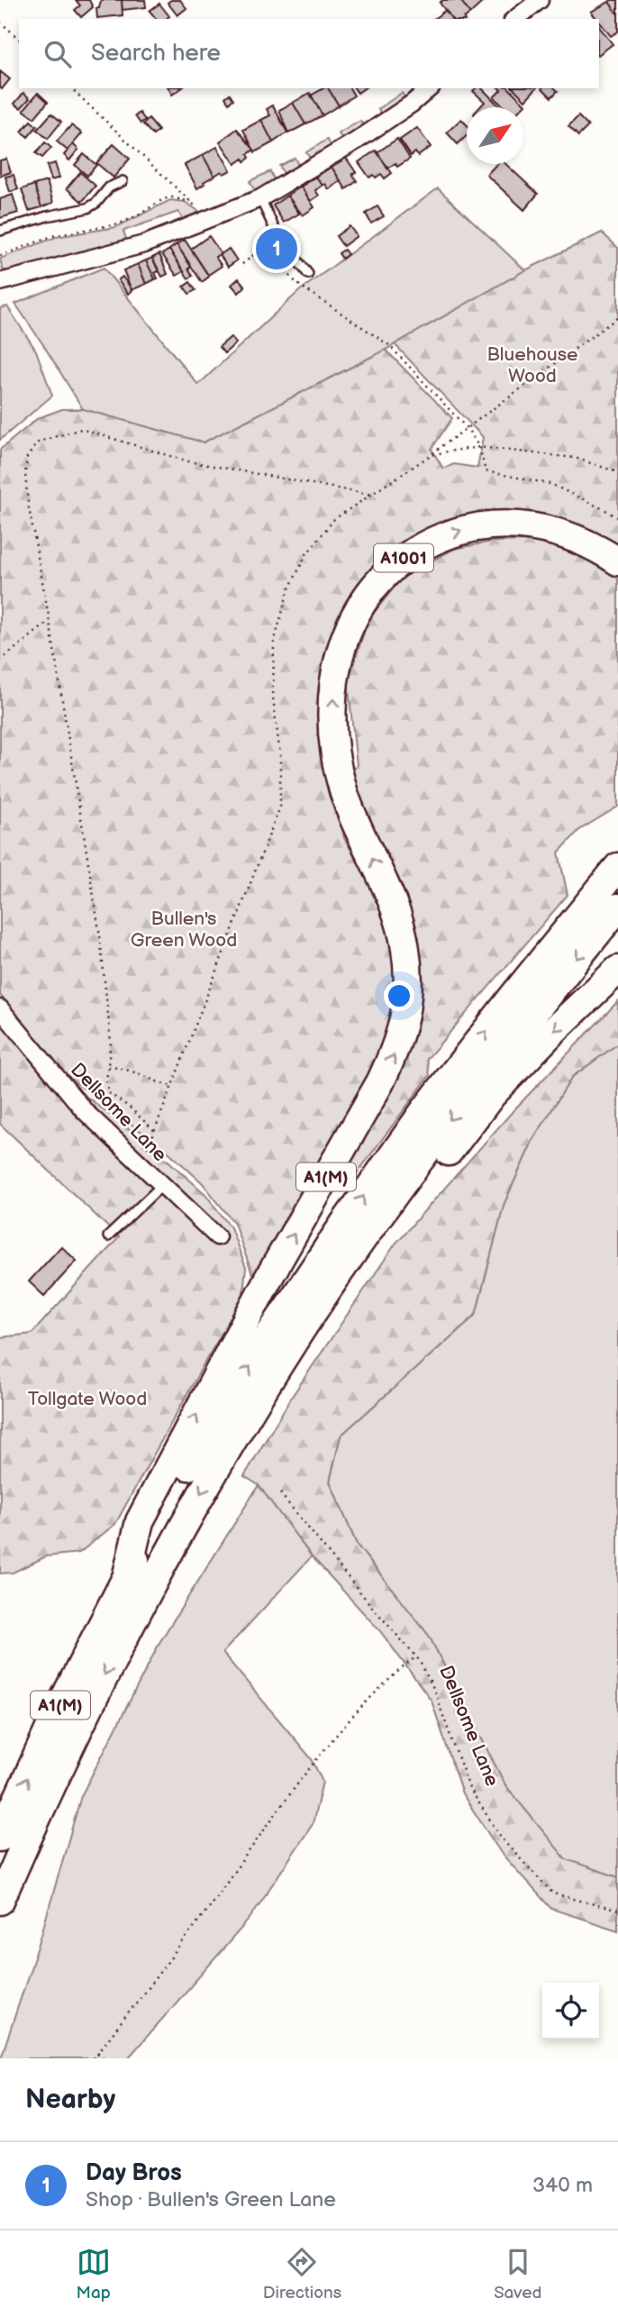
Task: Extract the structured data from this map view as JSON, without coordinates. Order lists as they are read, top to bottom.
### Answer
{
  "streets": {
    "highway": ["A1001", "A1(M)"],
    "street": ["Dellsome Lane"]
  },
  "crossings": [
    ["A1001", "A1(M)"]
  ],
  "parks": ["Bluehouse Wood", "Bullen's Green Wood", "Tollgate Wood"],
  "north": "top right",
  "page": {
    "search": "Search here",
    "pins": "1",
    "heading": "Nearby",
    "list": [
      {
        "mark": "1",
        "name": "Day Bros",
        "note": "Shop · Bullen's Green Lane",
        "value": "340 m"
      }
    ],
    "nav": ["Map", "Directions", "Saved"]
  }
}
